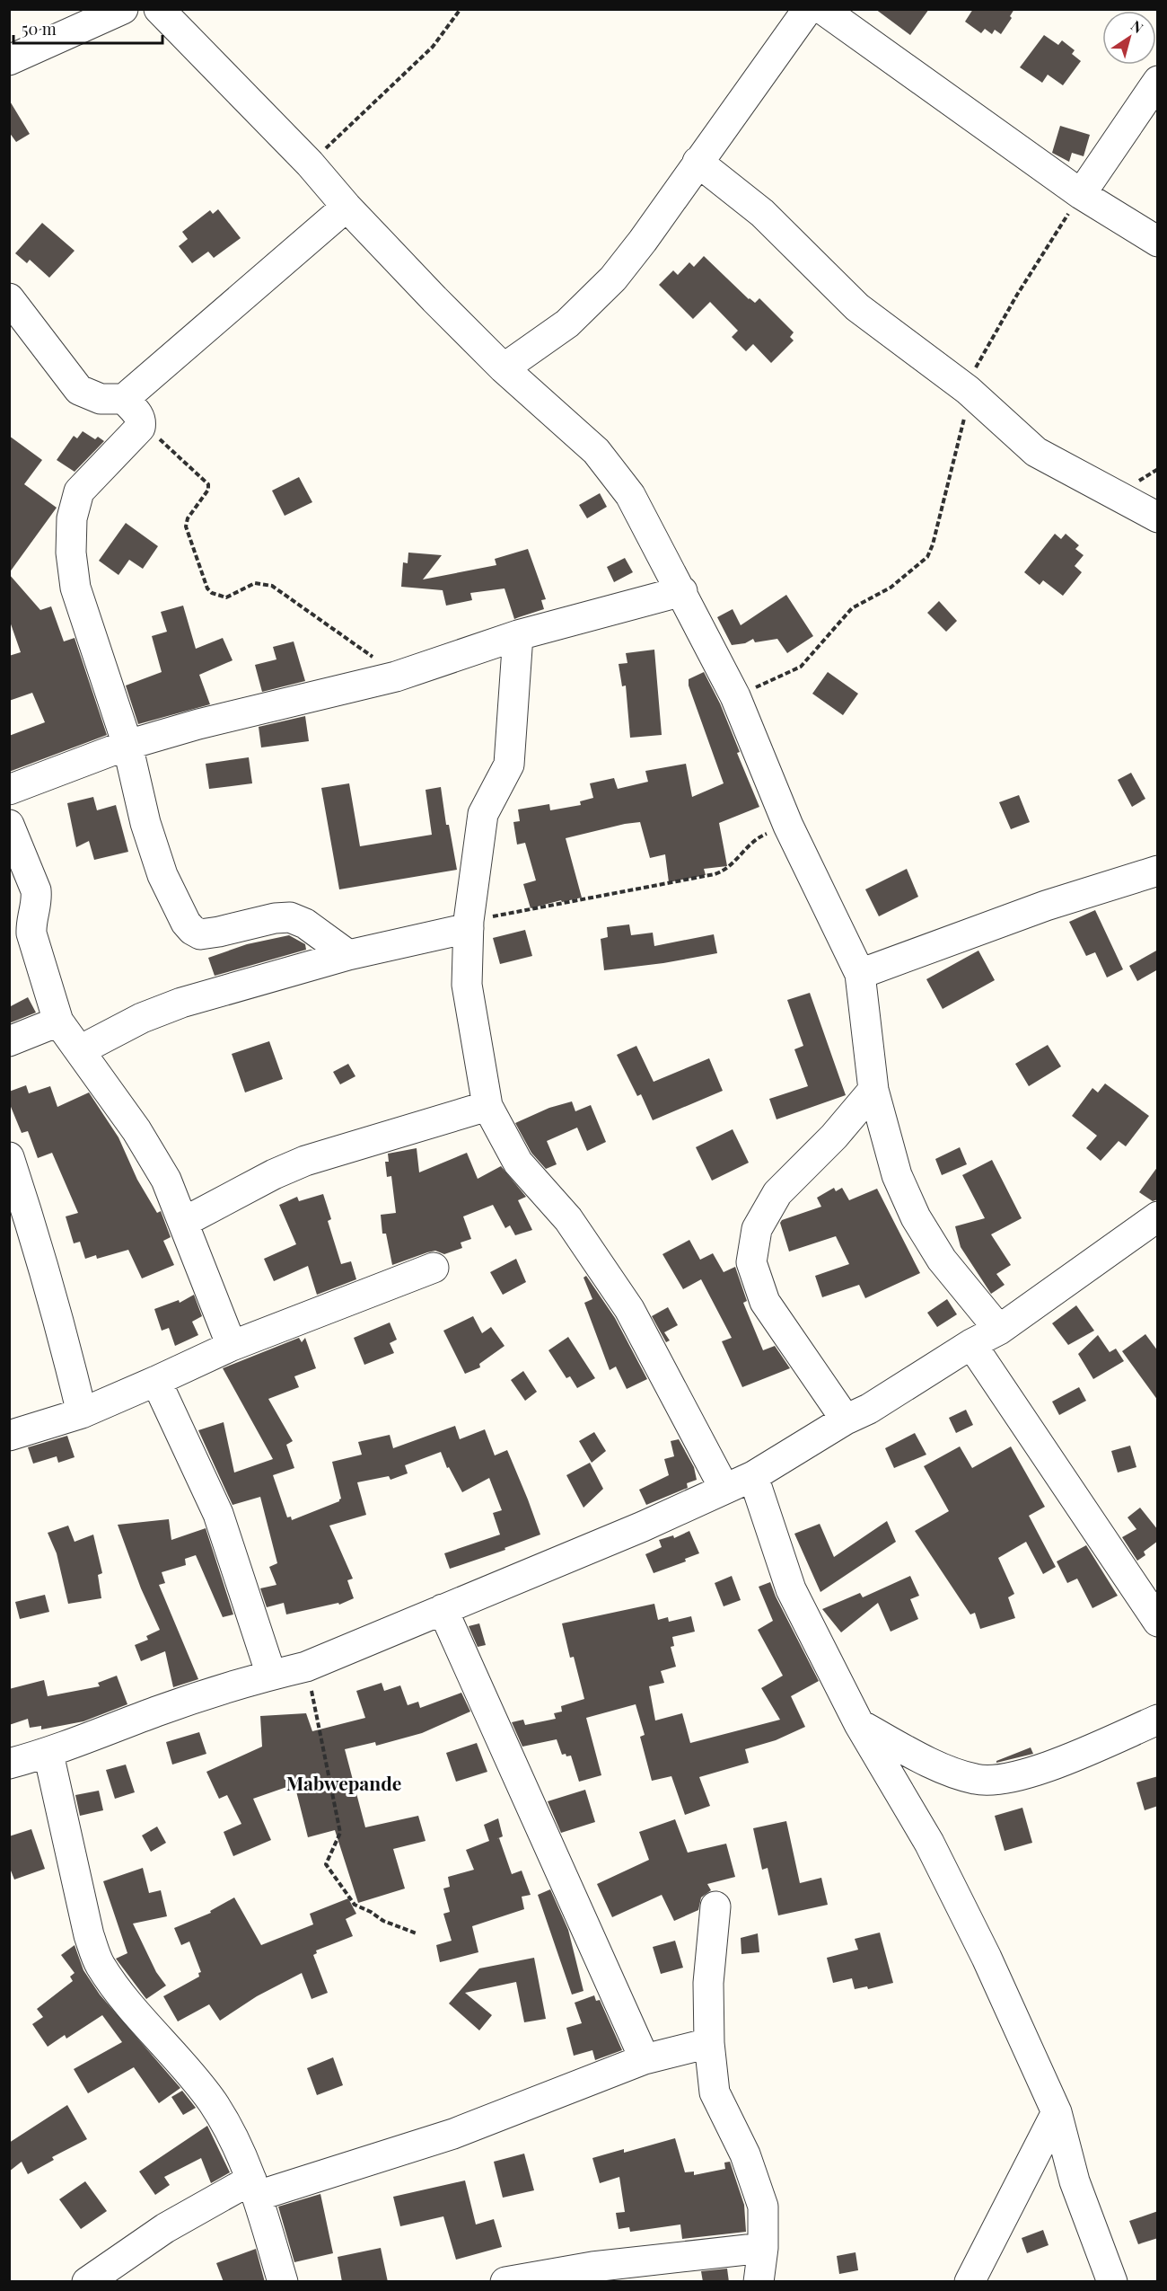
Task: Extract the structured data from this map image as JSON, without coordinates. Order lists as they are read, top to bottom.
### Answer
{
  "districts": ["Mabwepande"],
  "scale_bar": "50 m",
  "north": "top right"
}
